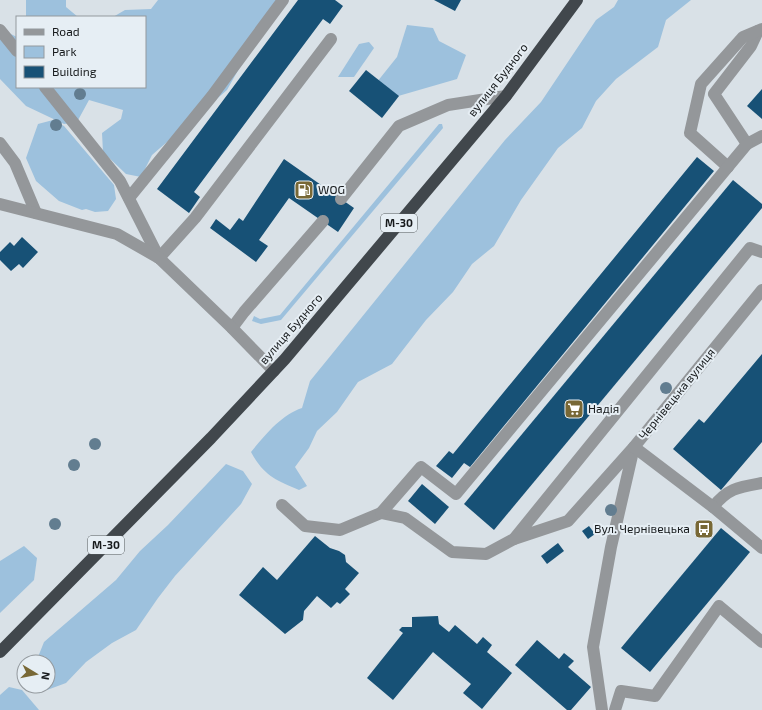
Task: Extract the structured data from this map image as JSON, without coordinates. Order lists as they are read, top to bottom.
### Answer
{
  "streets": {
    "highway": ["вулиця Будного", "М-30"],
    "street": ["Чернівецька вулиця"]
  },
  "places": {
    "fuel station": ["WOG"],
    "supermarket": ["Надія"],
    "bus stop": ["Вул. Чернівецька"]
  },
  "legend": ["Road", "Park", "Building"],
  "north": "right"
}
